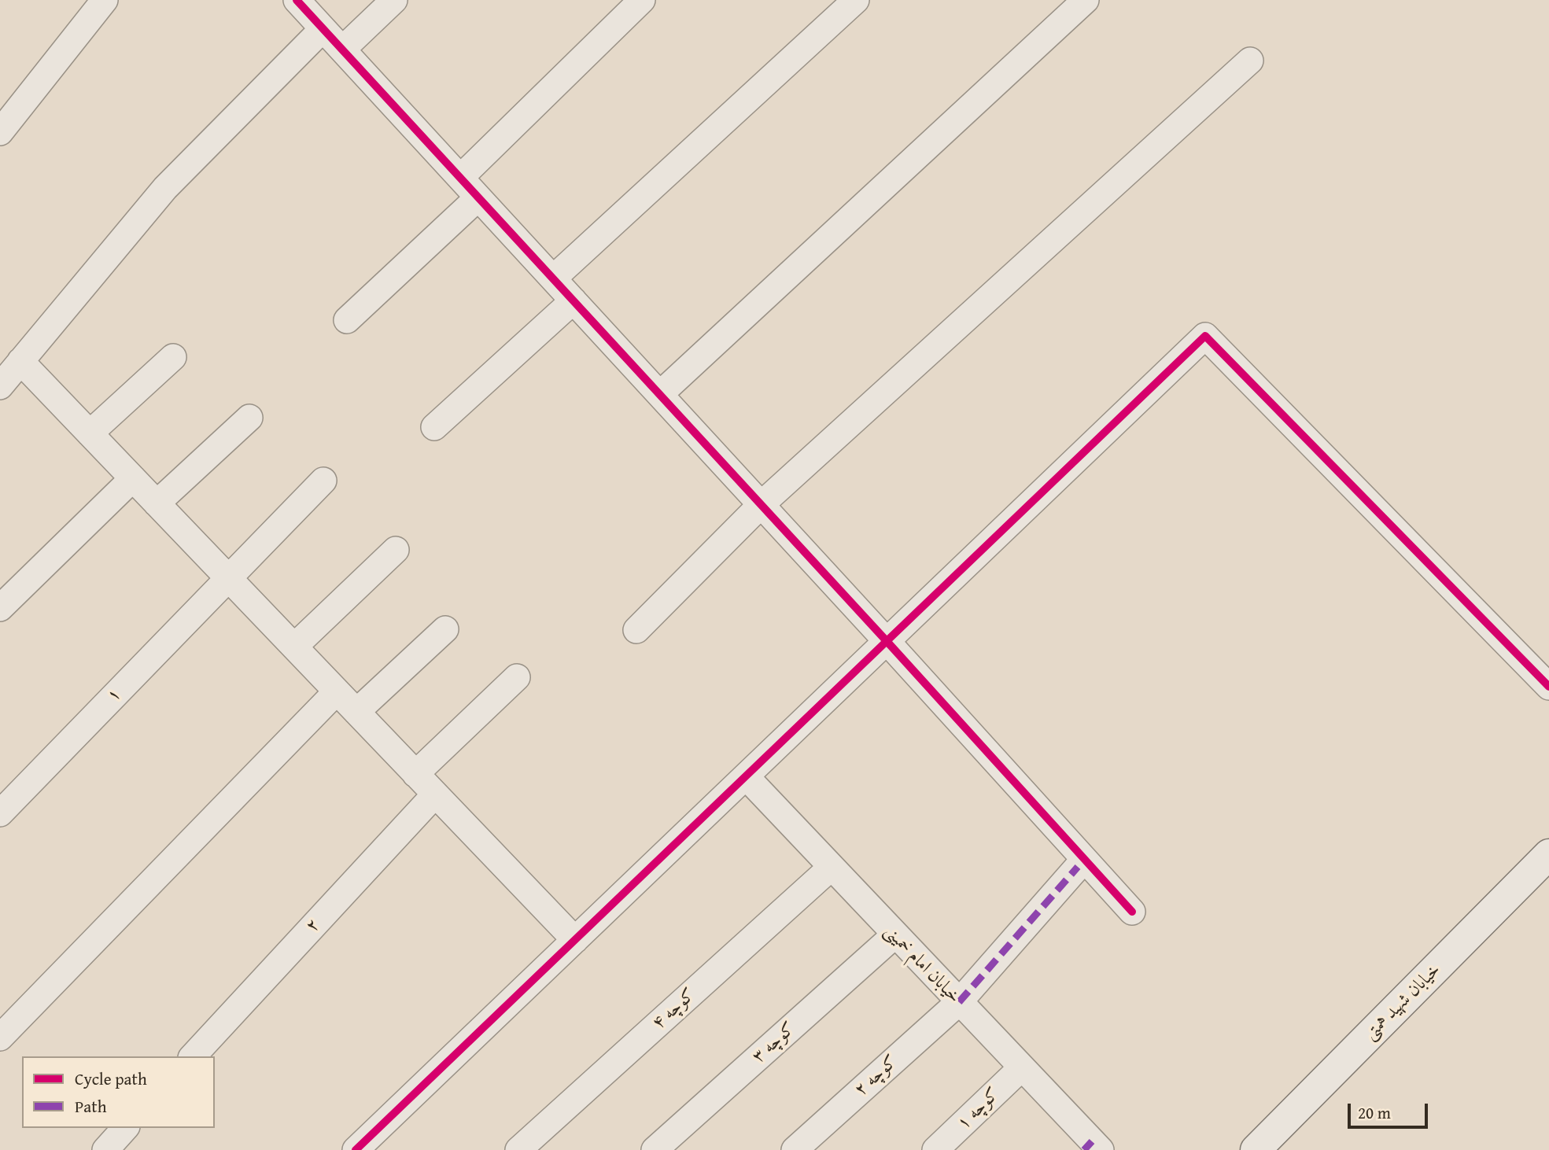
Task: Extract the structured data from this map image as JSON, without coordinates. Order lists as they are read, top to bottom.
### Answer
{
  "streets": {
    "street": [
      "۱",
      "۲",
      "خیابان امام خمینی",
      "خیابان شهید همتی",
      "کوچه ۴",
      "کوچه ۳",
      "کوچه ۲",
      "کوچه ۱"
    ]
  },
  "crossings": [
    ["خیابان امام خمینی", "کوچه ۴"],
    ["خیابان امام خمینی", "کوچه ۳"],
    ["خیابان امام خمینی", "کوچه ۲"],
    ["خیابان امام خمینی", "کوچه ۱"]
  ],
  "legend": ["Cycle path", "Path"],
  "scale_bar": "20 m"
}
